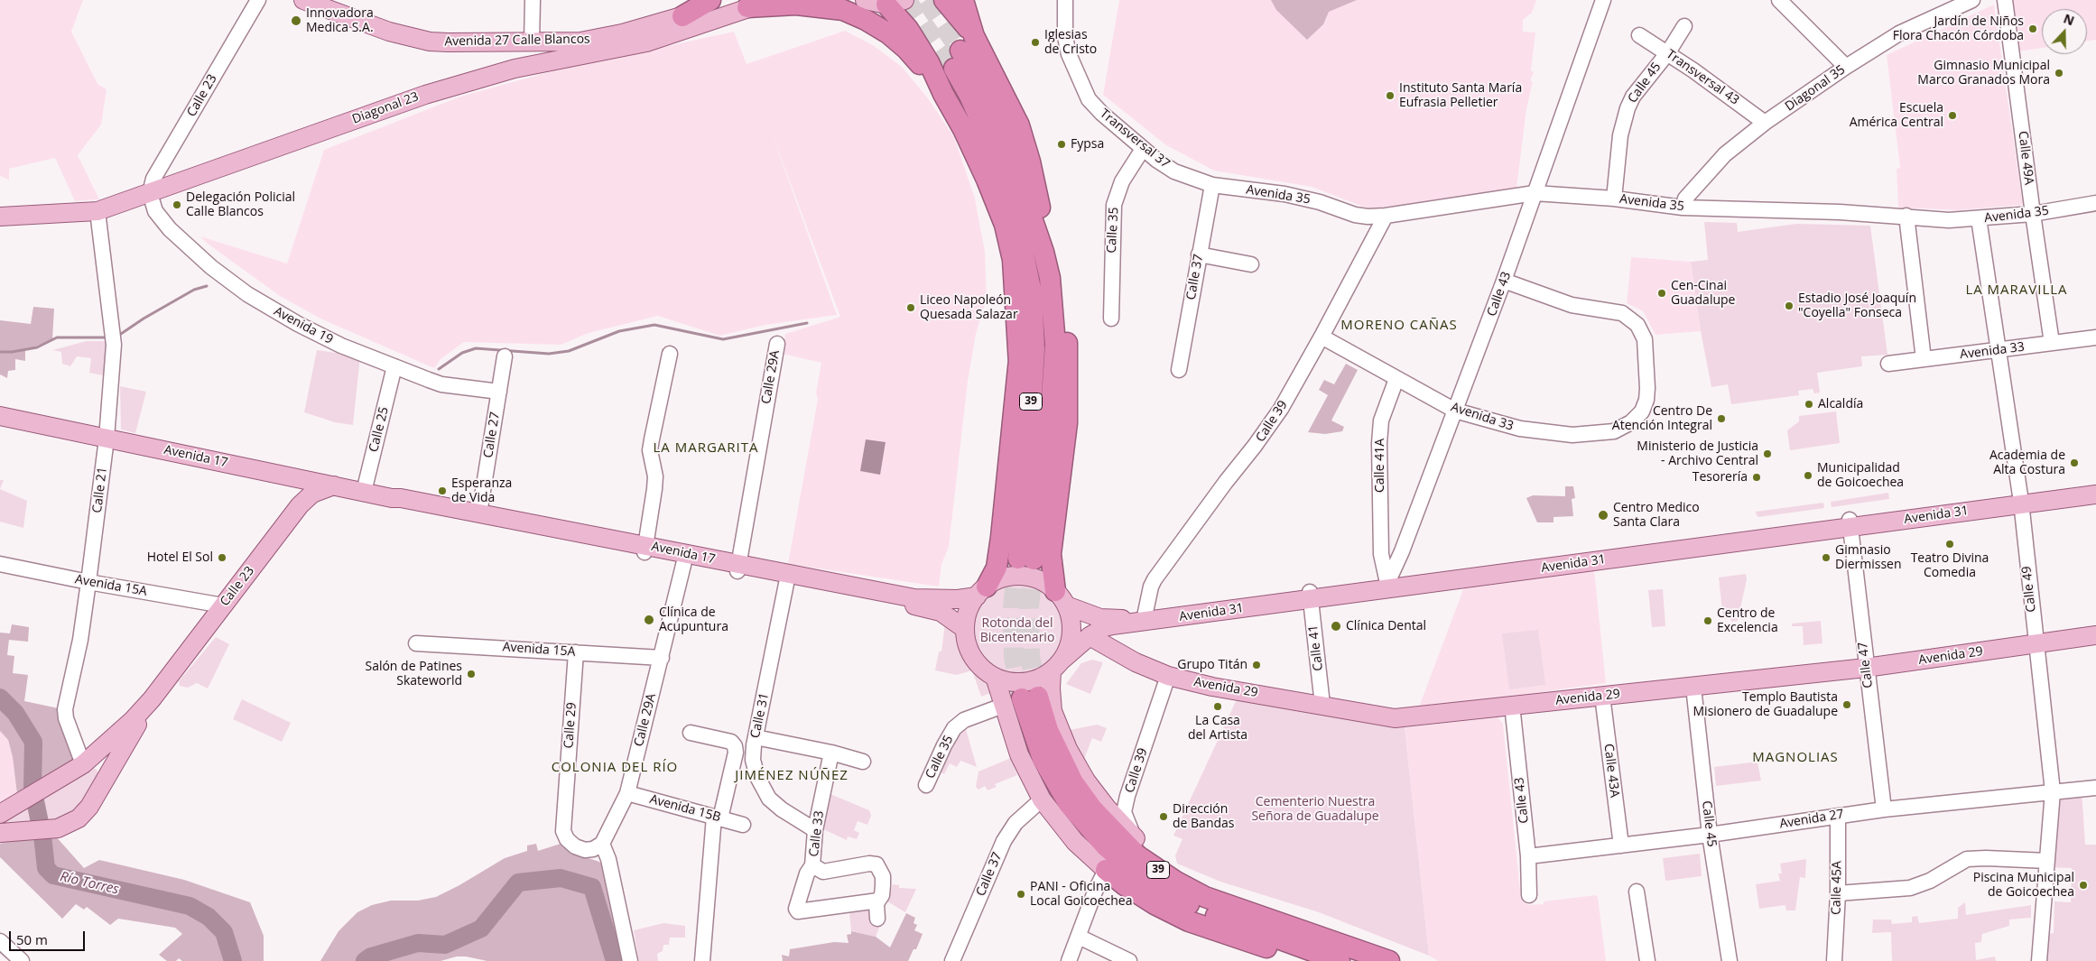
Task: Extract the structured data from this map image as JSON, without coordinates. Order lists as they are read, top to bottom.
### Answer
{
  "streets": {
    "highway": ["39"],
    "main road": [
      "Avenida 27 Calle Blancos",
      "Calle 23",
      "Diagonal 23",
      "Avenida 17",
      "Avenida 31",
      "Avenida 29"
    ],
    "street": [
      "Transversal 43",
      "Calle 45",
      "Diagonal 35",
      "Transversal 37",
      "Calle 49A",
      "Avenida 35",
      "Calle 35",
      "Calle 37",
      "Calle 43",
      "Avenida 19",
      "Avenida 33",
      "Calle 29A",
      "Calle 39",
      "Calle 25",
      "Calle 27",
      "Calle 41A",
      "Calle 21",
      "Avenida 15A",
      "Calle 49",
      "Calle 41",
      "Calle 47",
      "Calle 31",
      "Calle 29",
      "Calle 43A",
      "Avenida 15B",
      "Avenida 27",
      "Calle 33",
      "Calle 45A"
    ]
  },
  "crossings": [
    ["Avenida 27 Calle Blancos", "Diagonal 23"],
    ["Transversal 43", "Calle 45"],
    ["Transversal 43", "Diagonal 35"],
    ["Calle 45", "Avenida 35"],
    ["Calle 45", "Avenida 29"],
    ["Calle 45", "Avenida 27"],
    ["Diagonal 35", "Avenida 35"],
    ["Calle 23", "Diagonal 23"],
    ["Calle 23", "Avenida 19"],
    ["Calle 23", "Avenida 17"],
    ["Calle 23", "Calle 21"],
    ["Calle 23", "Avenida 15A"],
    ["Diagonal 23", "Avenida 19"],
    ["Diagonal 23", "Calle 21"],
    ["Transversal 37", "Avenida 35"],
    ["Transversal 37", "Calle 35"],
    ["Transversal 37", "Calle 37"],
    ["Calle 49A", "Avenida 35"],
    ["Calle 49A", "Avenida 33"],
    ["Avenida 35", "Calle 37"],
    ["Avenida 35", "Calle 43"],
    ["Avenida 35", "Calle 39"],
    ["Avenida 35", "Calle 49"],
    ["Calle 43", "Avenida 33"],
    ["Calle 43", "Calle 41A"],
    ["Calle 43", "Avenida 31"],
    ["Calle 43", "Avenida 29"],
    ["Calle 43", "Avenida 27"],
    ["Avenida 19", "Calle 25"],
    ["Avenida 19", "Calle 27"],
    ["Avenida 33", "Calle 39"],
    ["Avenida 33", "Calle 41A"],
    ["Avenida 33", "Calle 49"],
    ["Calle 29A", "Avenida 17"],
    ["Calle 29A", "Avenida 15A"],
    ["Calle 29A", "Calle 29"],
    ["Calle 29A", "Avenida 15B"],
    ["Calle 39", "Avenida 31"],
    ["Calle 39", "Avenida 29"],
    ["Calle 25", "Avenida 17"],
    ["Calle 27", "Avenida 17"],
    ["Avenida 17", "Calle 21"],
    ["Avenida 17", "Avenida 31"],
    ["Avenida 17", "Calle 31"],
    ["Calle 41A", "Avenida 31"],
    ["Calle 21", "Avenida 15A"],
    ["Avenida 31", "Calle 49"],
    ["Avenida 31", "Calle 41"],
    ["Avenida 31", "Avenida 29"],
    ["Avenida 31", "Calle 47"],
    ["Avenida 15A", "Calle 29"],
    ["Calle 49", "Avenida 29"],
    ["Calle 49", "Avenida 27"],
    ["Calle 41", "Avenida 29"],
    ["Avenida 29", "Calle 47"],
    ["Avenida 29", "Calle 43A"],
    ["Calle 47", "Avenida 27"],
    ["Calle 31", "Calle 33"],
    ["Calle 43A", "Avenida 27"],
    ["Avenida 27", "Calle 45A"]
  ],
  "districts": [
    "LA MARAVILLA",
    "MORENO CAÑAS",
    "LA MARGARITA",
    "MAGNOLIAS",
    "COLONIA DEL RÍO",
    "JIMÉNEZ NÚÑEZ"
  ],
  "water": ["Río Torres"],
  "parks": ["Rotonda del Bicentenario", "Cementerio Nuestra Señora de Guadalupe"],
  "places": [
    "Innovadora Medica S.A.",
    "Jardín de Niños Flora Chacón Córdoba",
    "Iglesias de Cristo",
    "Gimnasio Municipal Marco Granados Mora",
    "Instituto Santa María Eufrasia Pelletier",
    "Escuela América Central",
    "Fypsa",
    "Delegación Policial Calle Blancos",
    "Cen-Cinai Guadalupe",
    "Estadio José Joaquín \"Coyella\" Fonseca",
    "Liceo Napoleón Quesada Salazar",
    "Alcaldía",
    "Centro De Atención Integral",
    "Ministerio de Justicia - Archivo Central",
    "Academia de Alta Costura",
    "Municipalidad de Goicoechea",
    "Tesorería",
    "Esperanza de Vida",
    "Centro Medico Santa Clara",
    "Teatro Divina Comedia",
    "Hotel El Sol",
    "Gimnasio Diermissen",
    "Clínica de Acupuntura",
    "Centro de Excelencia",
    "Clínica Dental",
    "Grupo Titán",
    "Salón de Patines Skateworld",
    "Templo Bautista Misionero de Guadalupe",
    "La Casa del Artista",
    "Dirección de Bandas",
    "Piscina Municipal de Goicoechea",
    "PANI - Oficina Local Goicoechea"
  ],
  "scale_bar": "50 m",
  "north": "top"
}
